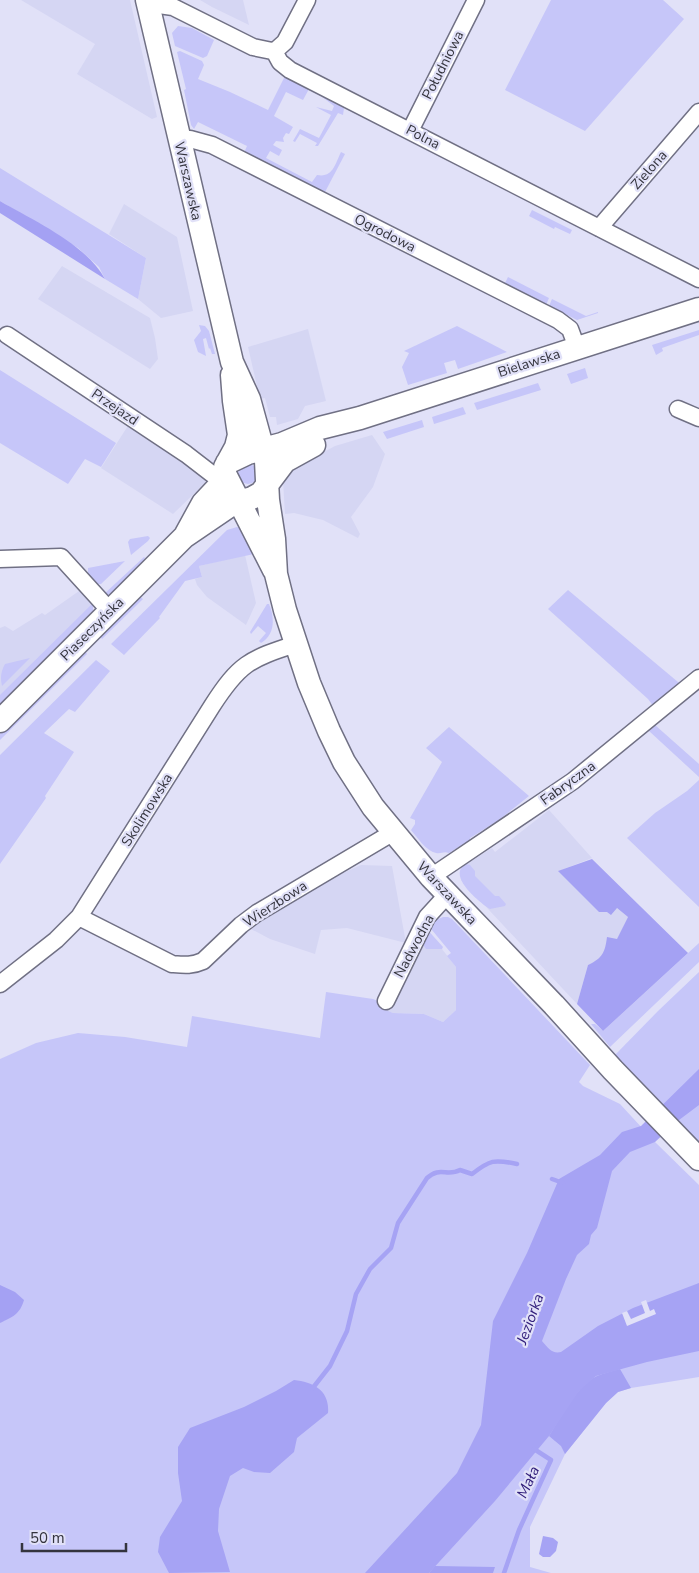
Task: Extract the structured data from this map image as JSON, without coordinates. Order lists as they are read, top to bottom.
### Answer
{
  "streets": {
    "main road": ["Warszawska", "Bielawska", "Piaseczyńska"],
    "street": [
      "Południowa",
      "Polna",
      "Zielona",
      "Ogrodowa",
      "Przejazd",
      "Fabryczna",
      "Skolimowska",
      "Wierzbowa",
      "Nadwodna"
    ]
  },
  "crossings": [
    ["Południowa", "Polna"],
    ["Polna", "Zielona"],
    ["Warszawska", "Ogrodowa"],
    ["Warszawska", "Bielawska"],
    ["Warszawska", "Przejazd"],
    ["Warszawska", "Piaseczyńska"],
    ["Warszawska", "Fabryczna"],
    ["Warszawska", "Skolimowska"],
    ["Warszawska", "Wierzbowa"],
    ["Warszawska", "Nadwodna"],
    ["Ogrodowa", "Bielawska"],
    ["Bielawska", "Przejazd"],
    ["Bielawska", "Piaseczyńska"],
    ["Przejazd", "Piaseczyńska"],
    ["Skolimowska", "Wierzbowa"]
  ],
  "water": ["Jeziorka", "Mała"],
  "scale_bar": "50 m"
}
